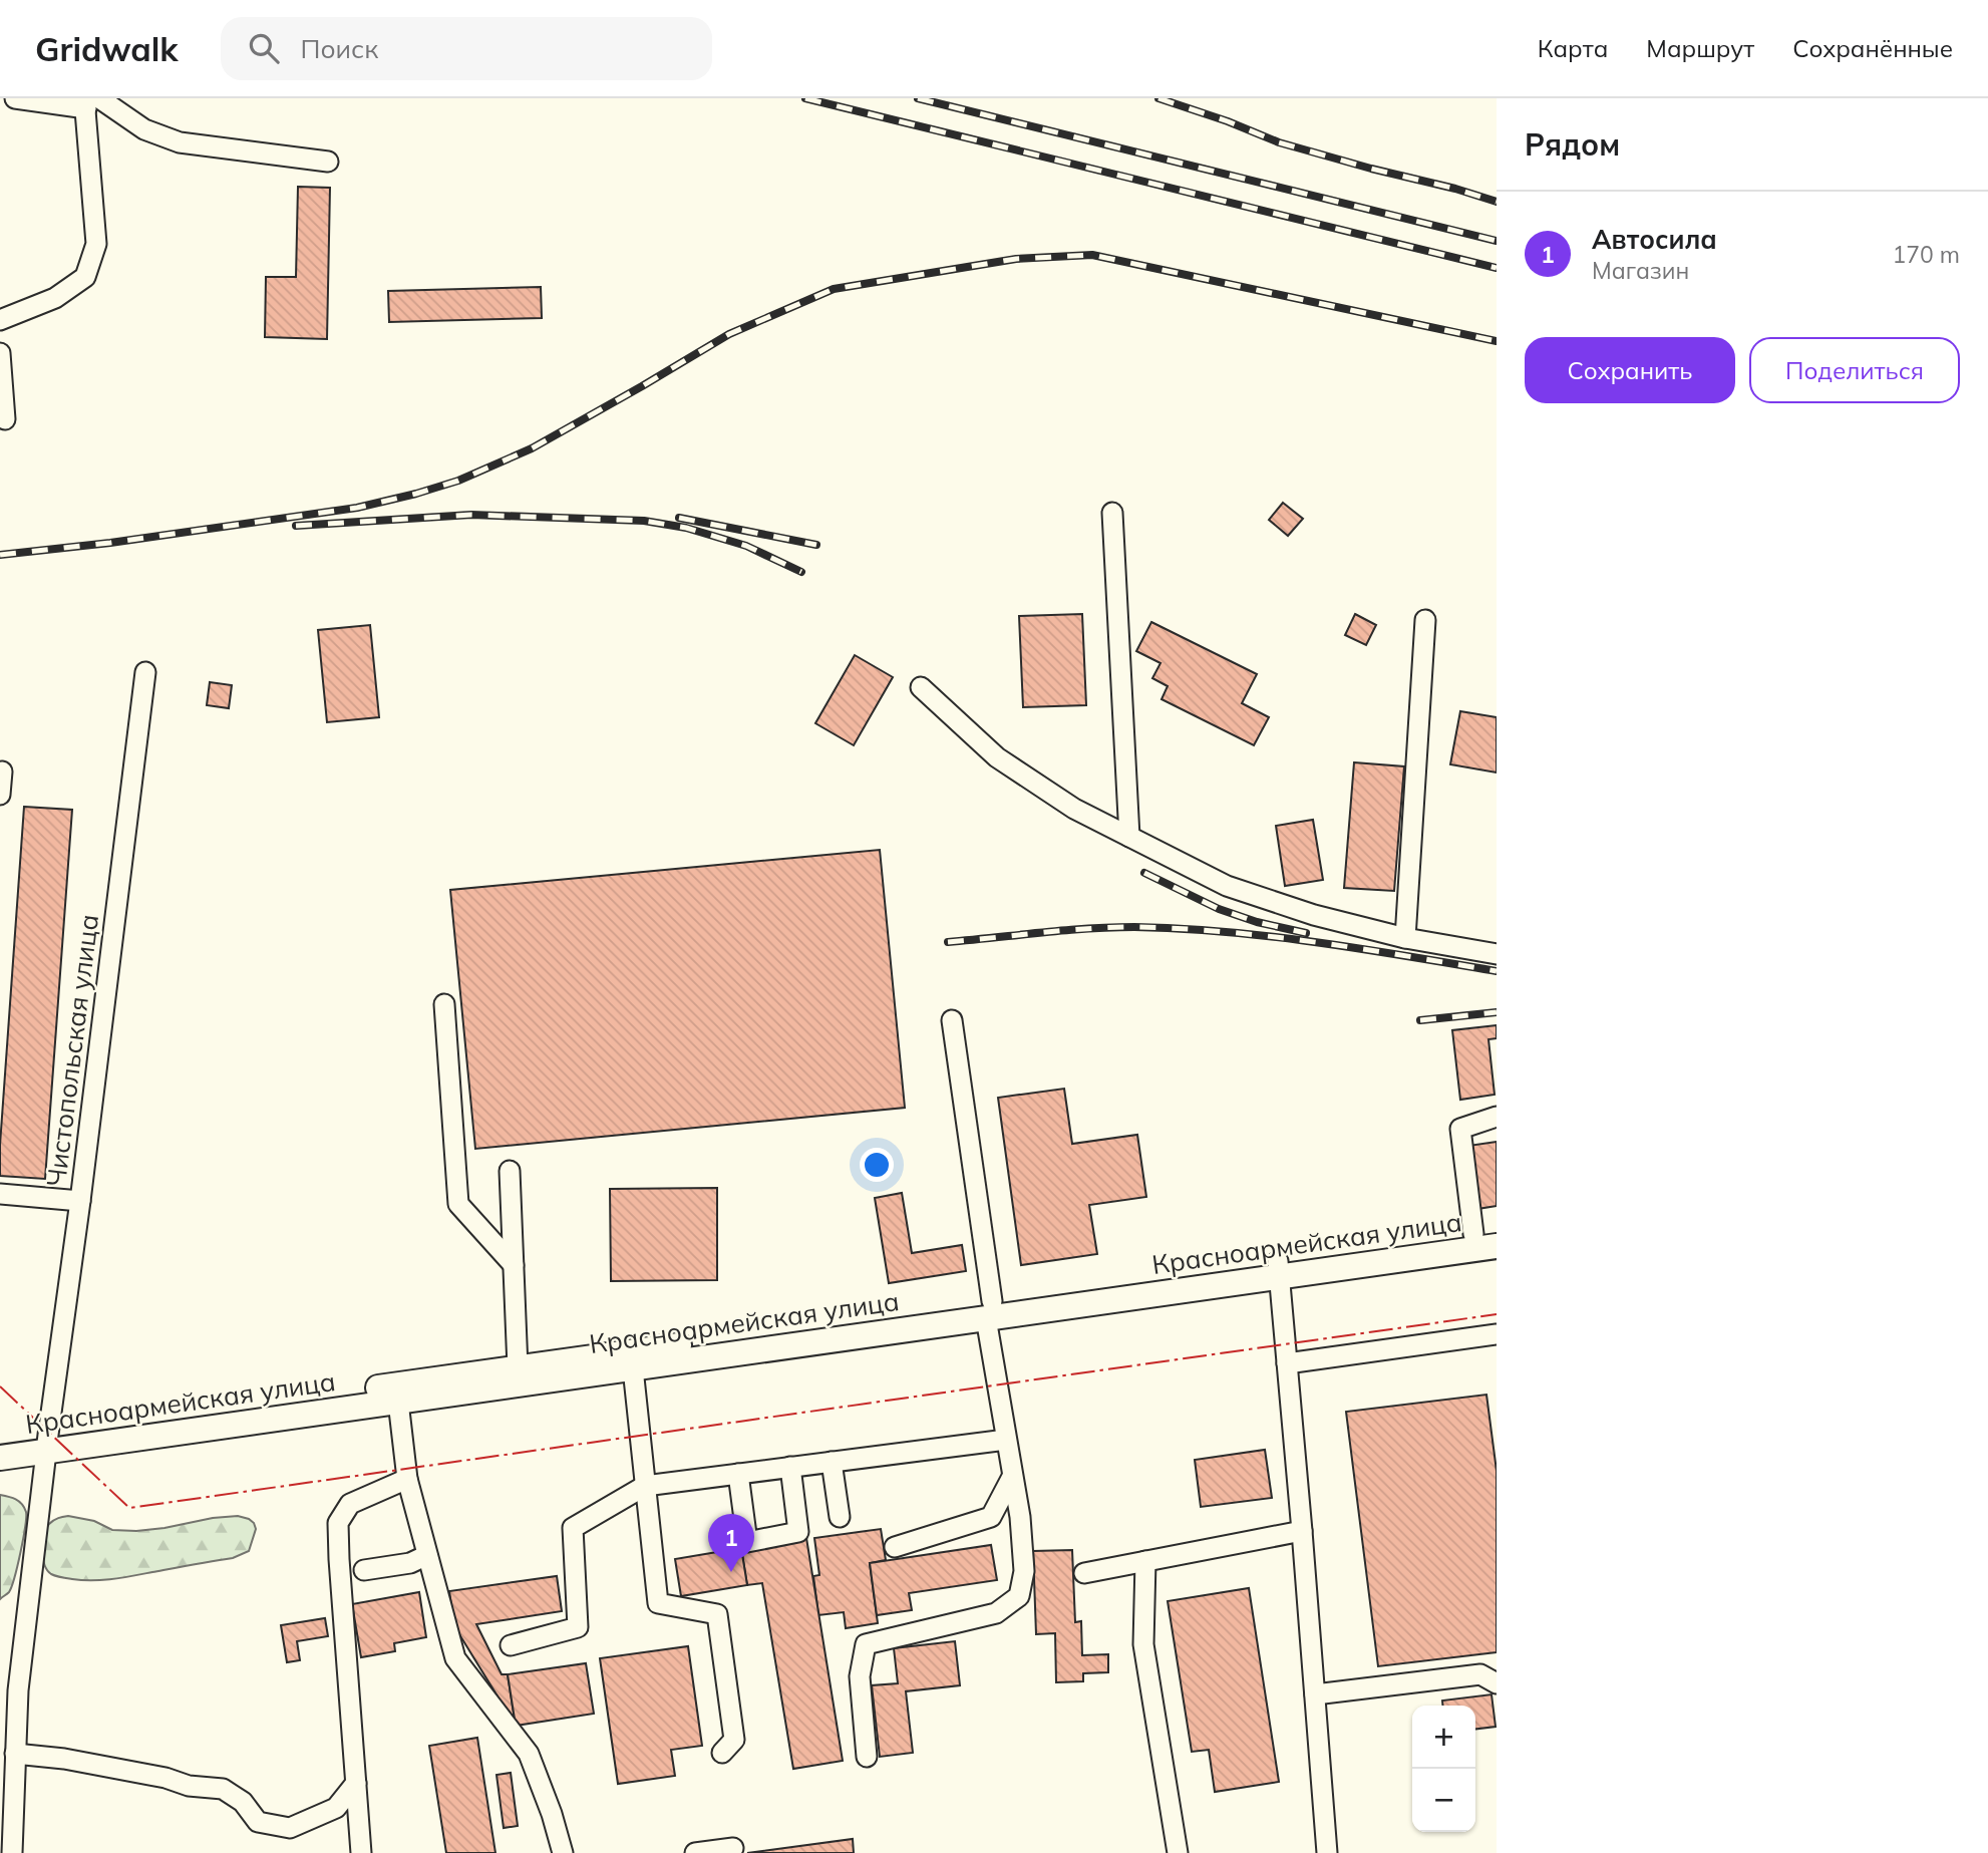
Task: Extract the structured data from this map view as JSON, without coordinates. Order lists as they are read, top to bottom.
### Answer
{
  "streets": {
    "main road": ["Красноармейская улица"],
    "street": ["Чистопольская улица"]
  },
  "crossings": [
    ["Чистопольская улица", "Красноармейская улица"]
  ],
  "page": {
    "header": "Gridwalk",
    "search": "Поиск",
    "nav": ["Карта", "Маршрут", "Сохранённые"],
    "heading": "Рядом",
    "list": [
      {
        "mark": "1",
        "name": "Автосила",
        "note": "Магазин",
        "value": "170 m"
      }
    ],
    "buttons": ["Сохранить", "Поделиться"],
    "pins": "1",
    "map_buttons": ["+", "−"]
  }
}
